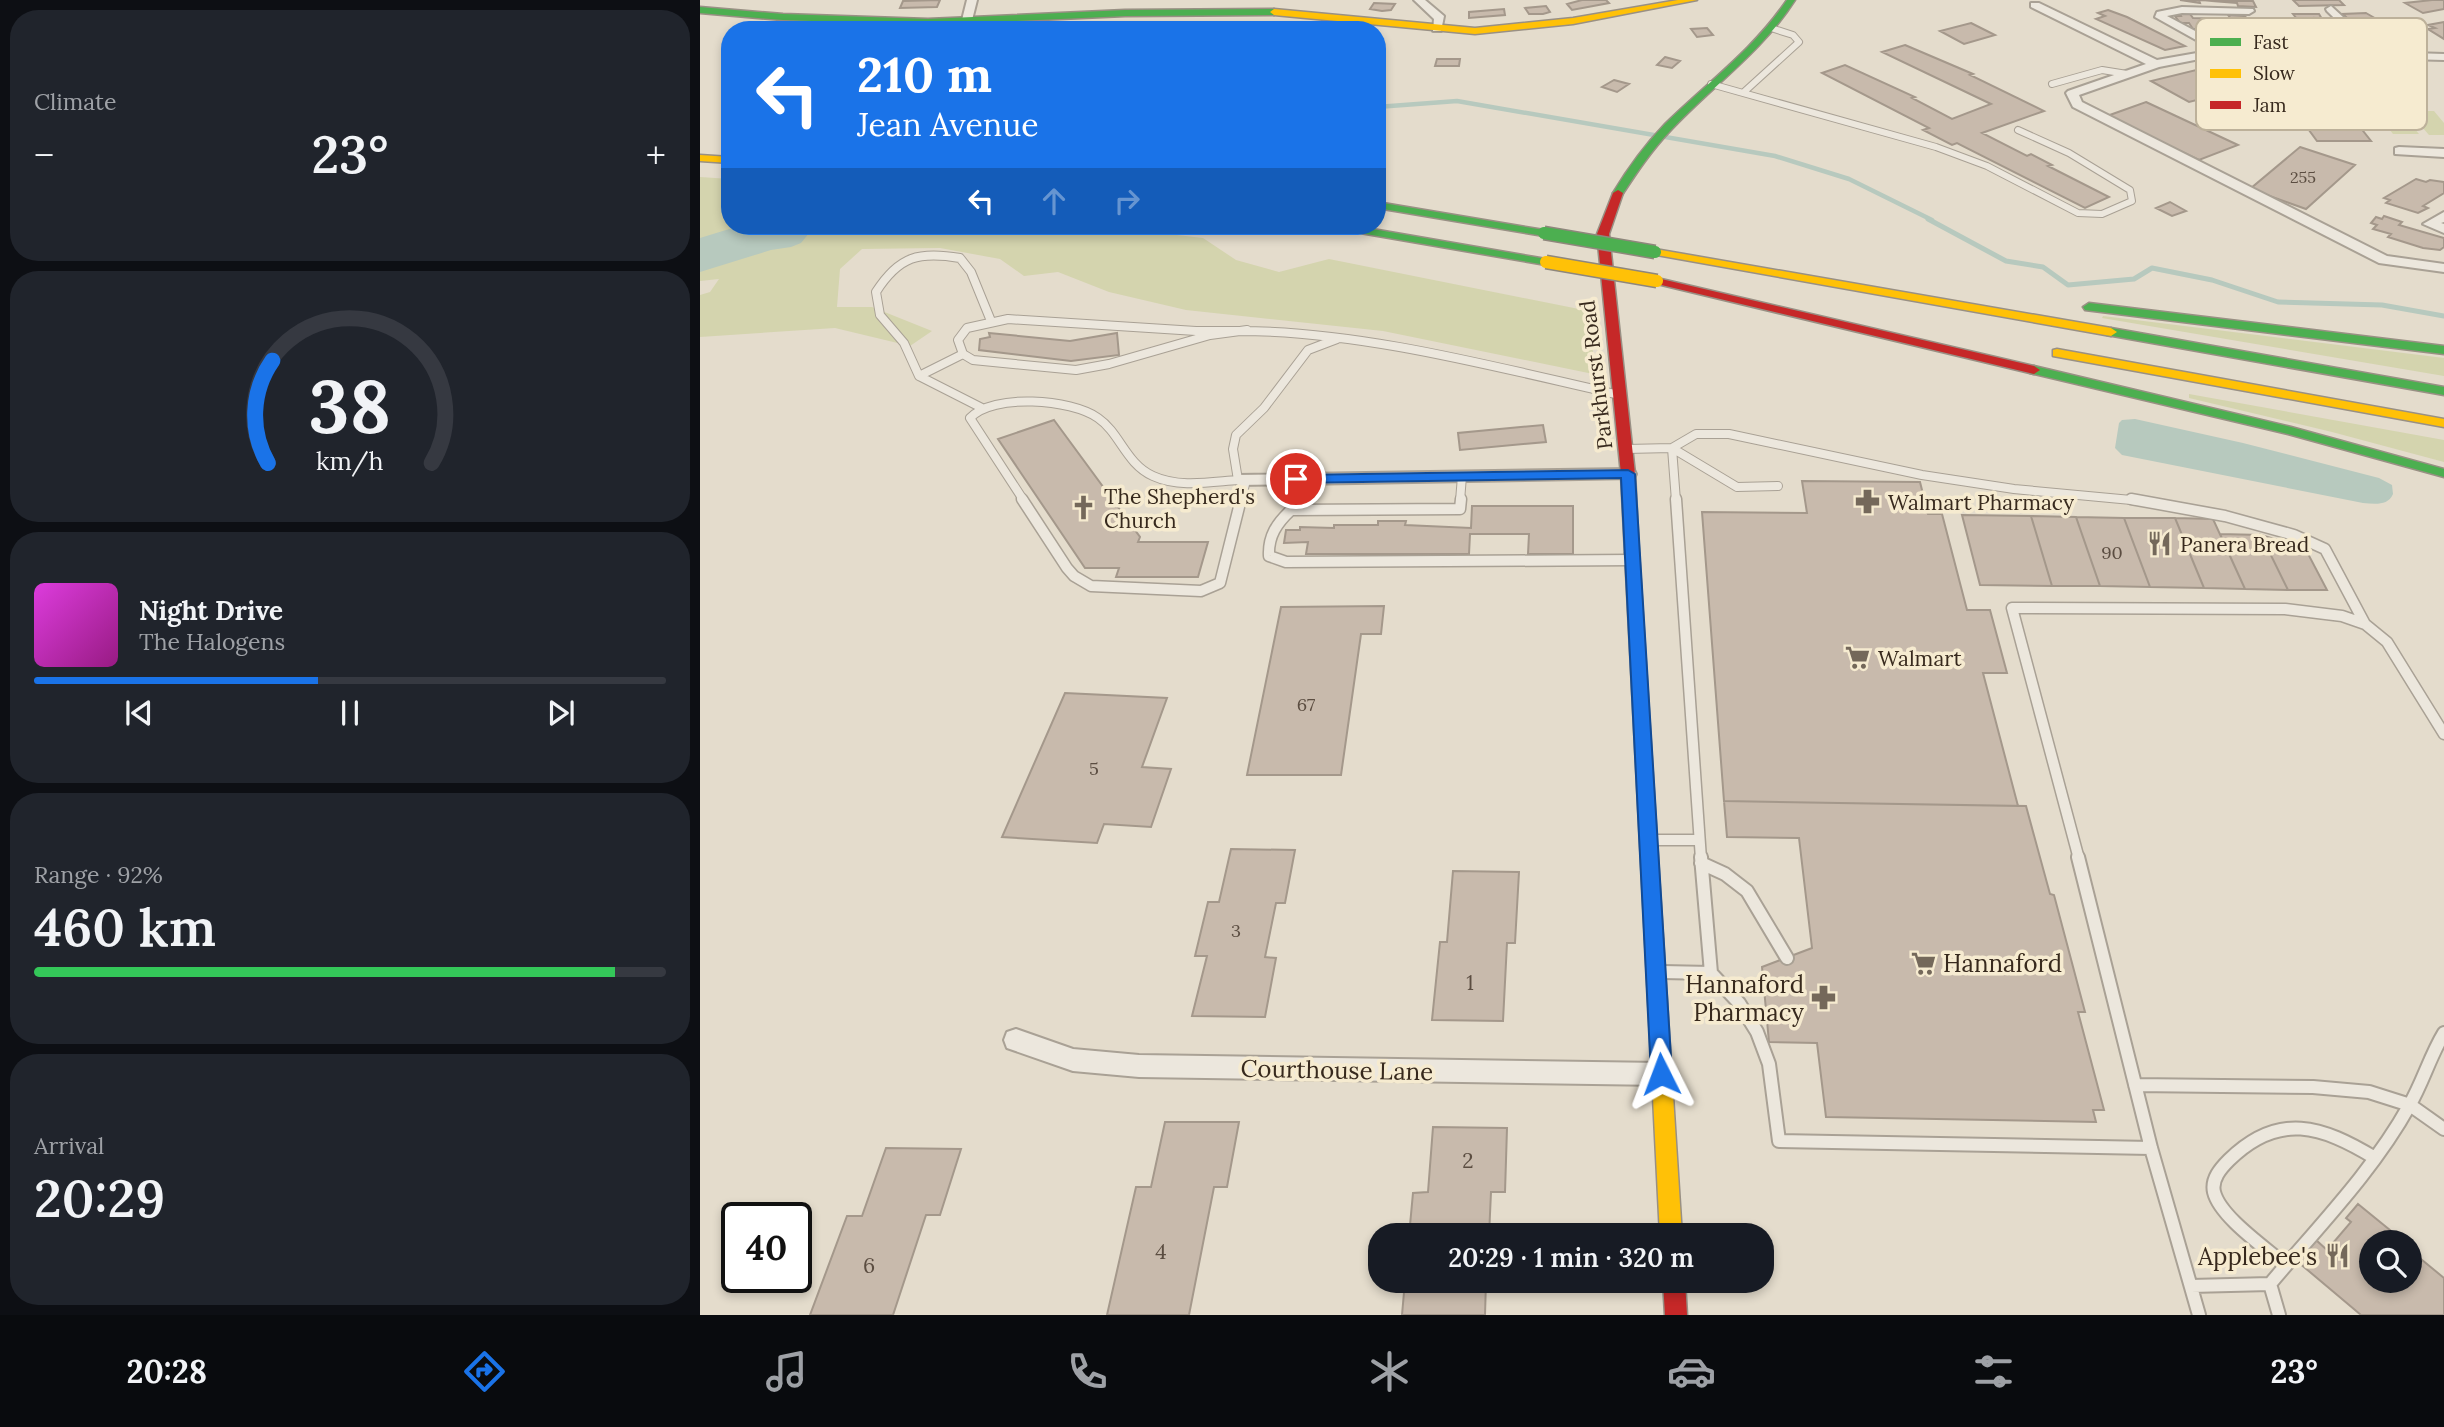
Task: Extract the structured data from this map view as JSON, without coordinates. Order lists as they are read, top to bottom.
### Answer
{
  "streets": {
    "main road": ["Parkhurst Road"],
    "street": ["Courthouse Lane"]
  },
  "crossings": [
    ["Parkhurst Road", "Courthouse Lane"]
  ],
  "places": {
    "pharmacy": ["Walmart Pharmacy", "Hannaford Pharmacy"],
    "church": ["The Shepherd's Church"],
    "restaurant": ["Panera Bread", "Applebee's"],
    "supermarket": ["Walmart", "Hannaford"]
  },
  "house_numbers": [
    "255",
    "90",
    "67",
    "5",
    "3",
    "1",
    "2",
    "4",
    "6"
  ],
  "legend": ["Fast", "Slow", "Jam"],
  "page": {
    "tile": [
      "Climate",
      ["Range · 92%", "460 km"],
      ["Arrival", "20:29"]
    ],
    "turn": ["210 m", "Jean Avenue"],
    "heat": ["−", "23°", "+"],
    "song": ["Night Drive", "The Halogens"],
    "limit": "40",
    "trip": "20:29 · 1 min · 320 m",
    "tabs": ["20:28", "23°"],
    "gauge": ["38", "km/h"]
  }
}
